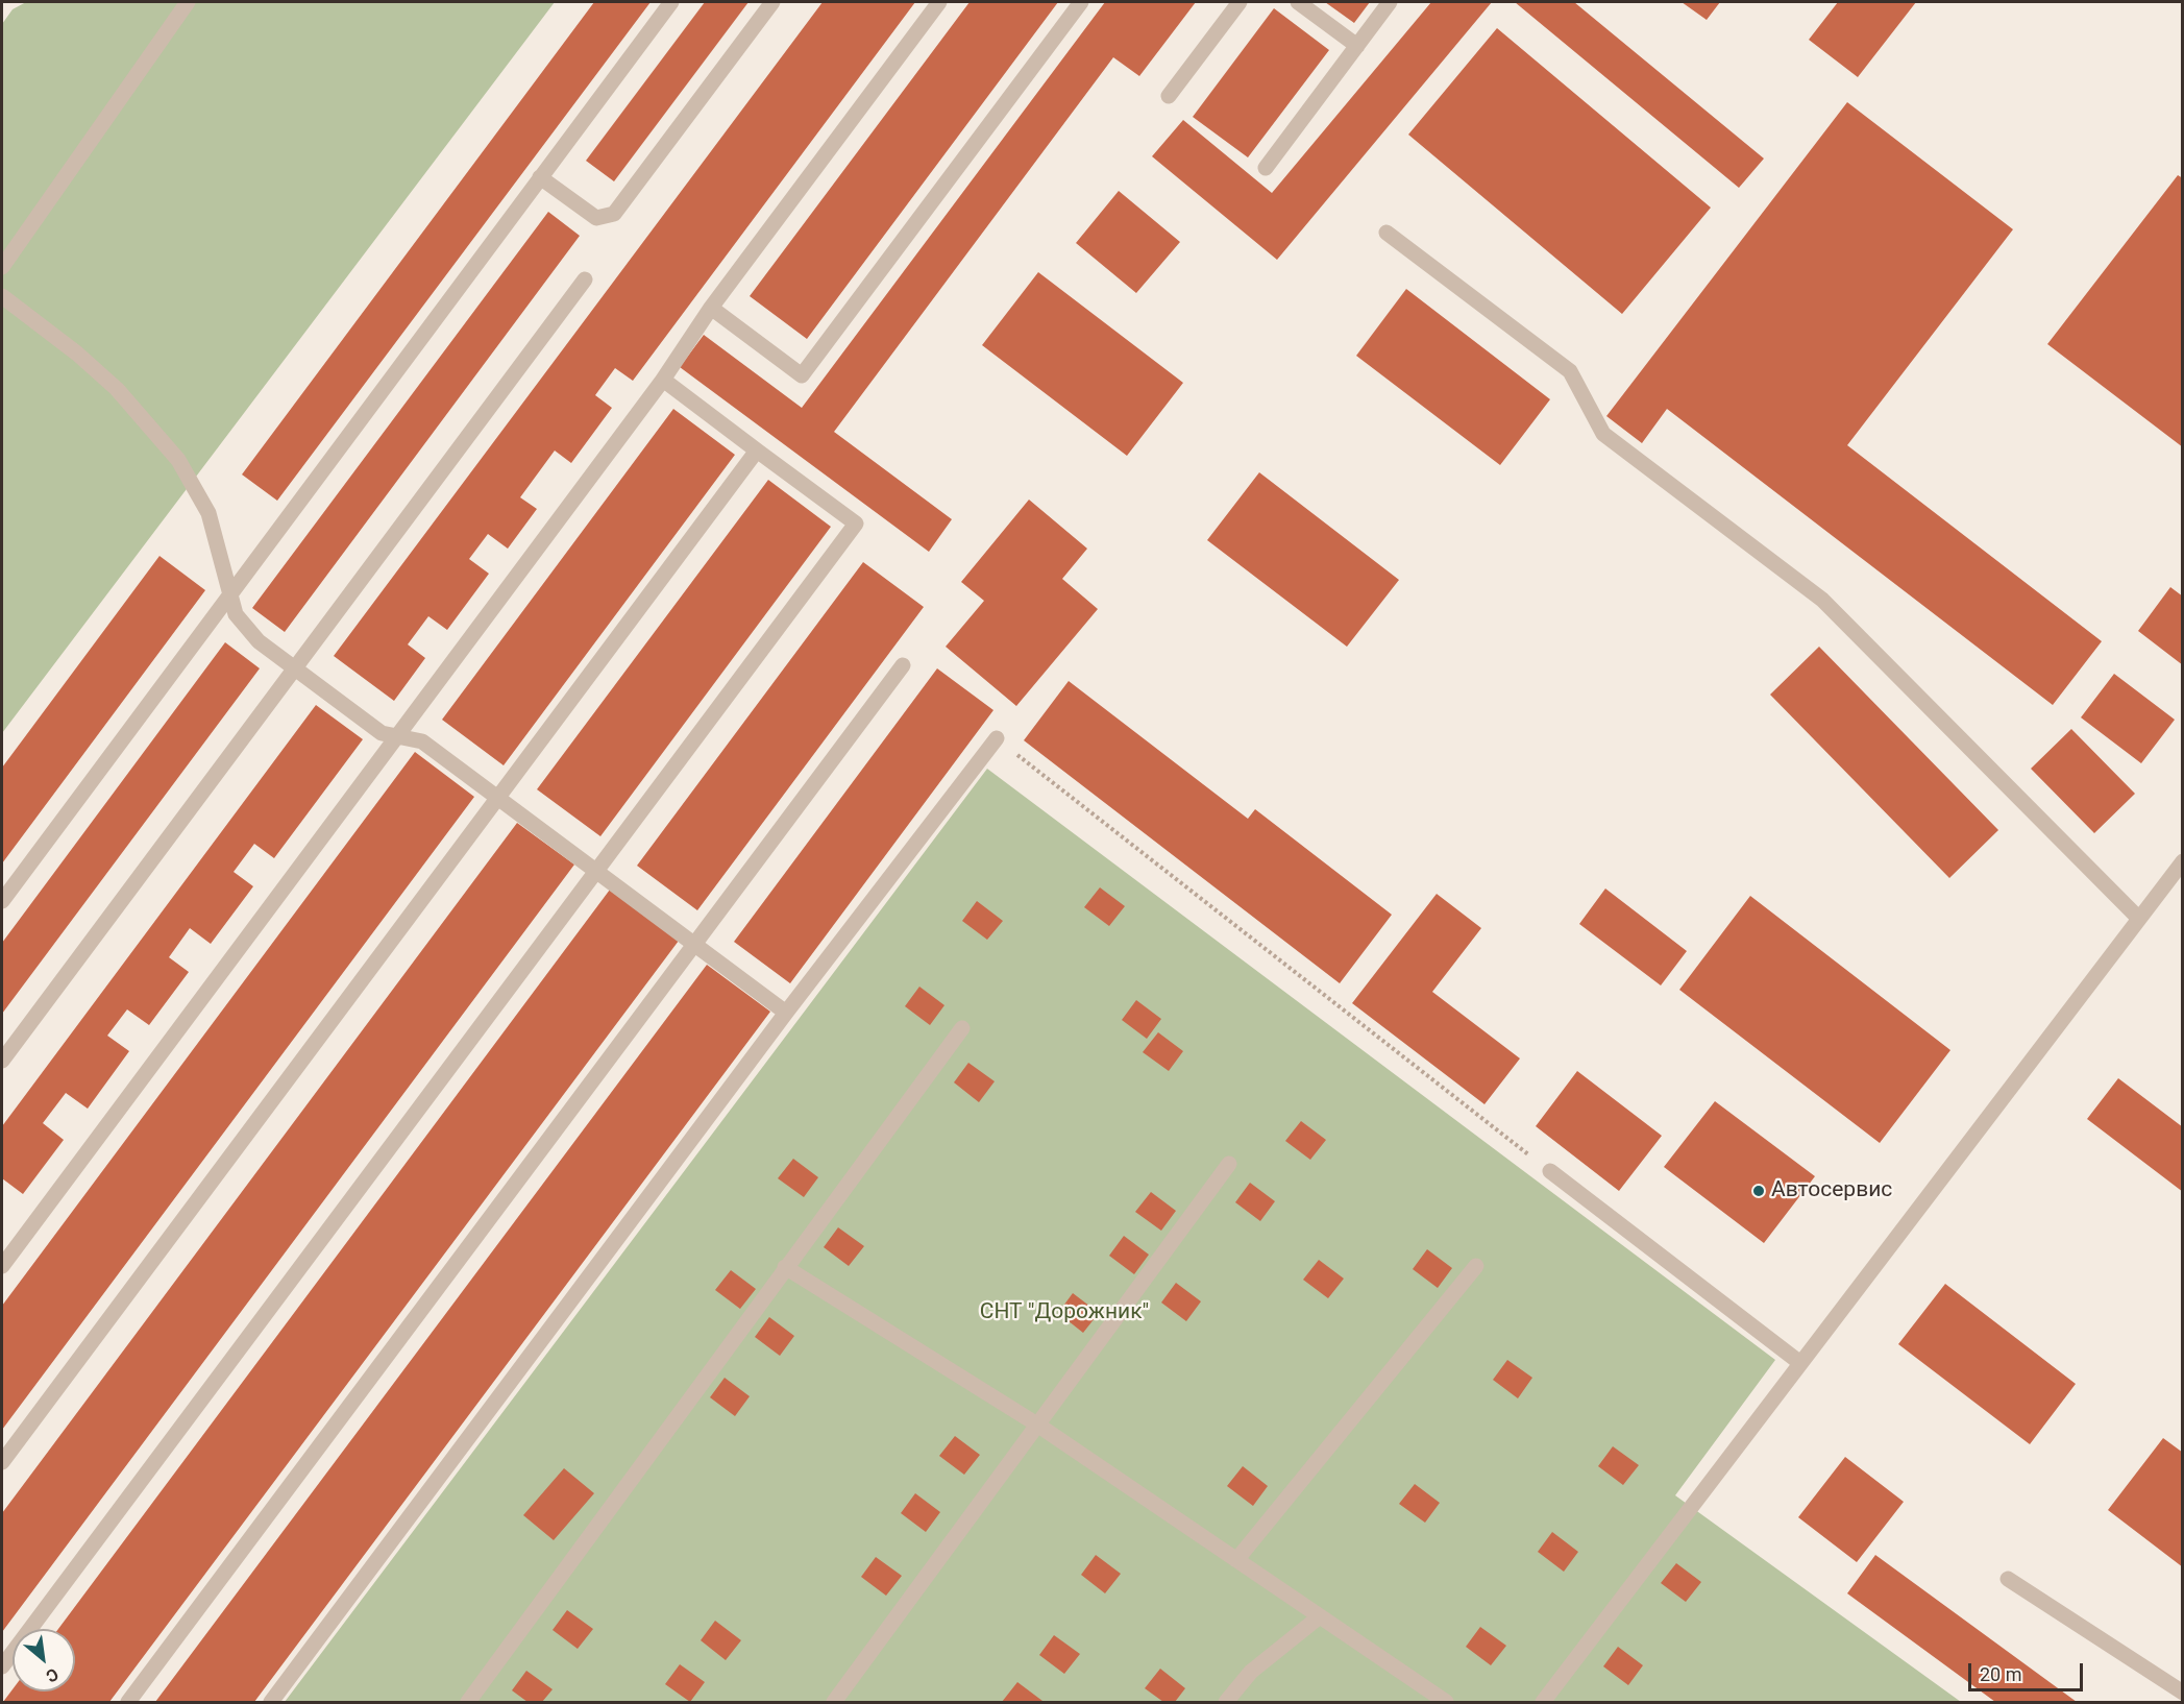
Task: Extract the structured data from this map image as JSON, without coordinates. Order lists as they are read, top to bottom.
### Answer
{
  "parks": ["СНТ \"Дорожник\""],
  "places": ["Автосервис"],
  "scale_bar": "20 m",
  "north": "bottom right"
}
